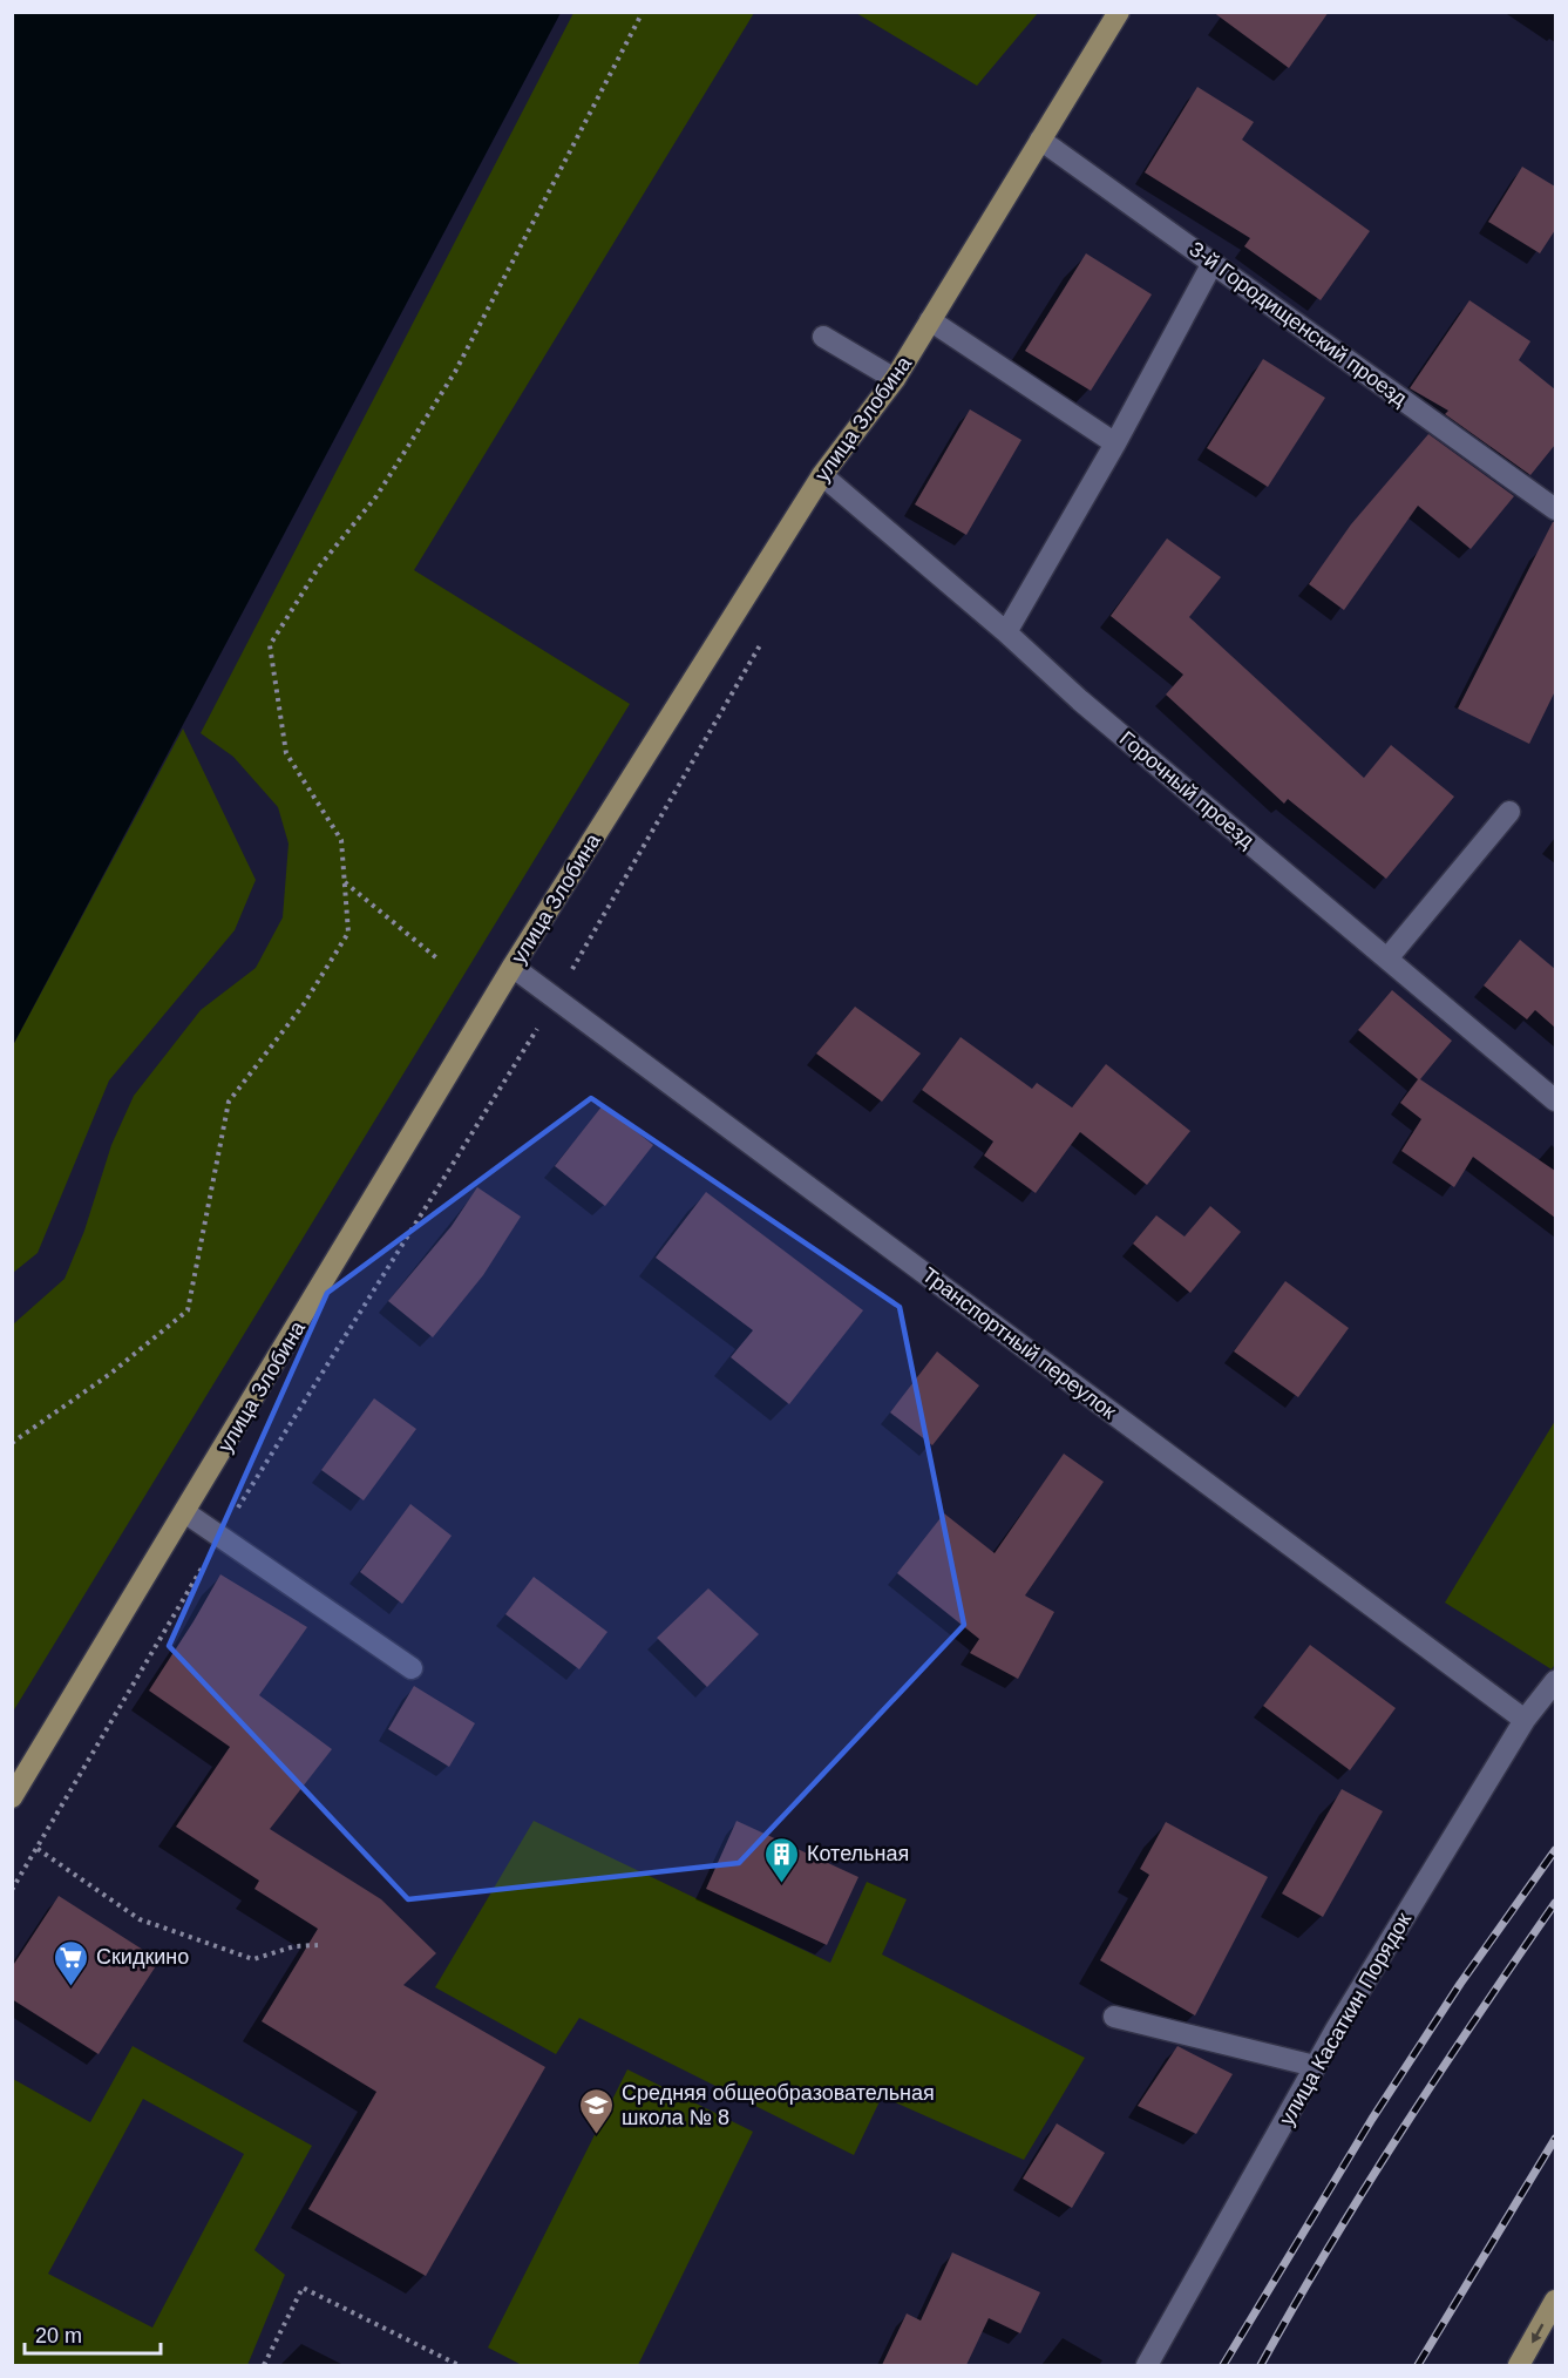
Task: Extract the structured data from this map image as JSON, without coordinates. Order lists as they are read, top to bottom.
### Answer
{
  "streets": {
    "main road": ["улица Злобина"],
    "street": [
      "3-й Городищенский проезд",
      "Горочный проезд",
      "Транспортный переулок",
      "улица Касаткин Порядок"
    ]
  },
  "crossings": [
    ["3-й Городищенский проезд", "улица Злобина"],
    ["улица Злобина", "Горочный проезд"],
    ["улица Злобина", "Транспортный переулок"],
    ["Транспортный переулок", "улица Касаткин Порядок"]
  ],
  "places": {
    "building": ["Котельная"],
    "supermarket": ["Скидкино"],
    "school or university": ["Средняя общеобразовательная школа № 8"]
  },
  "scale_bar": "20 m"
}
